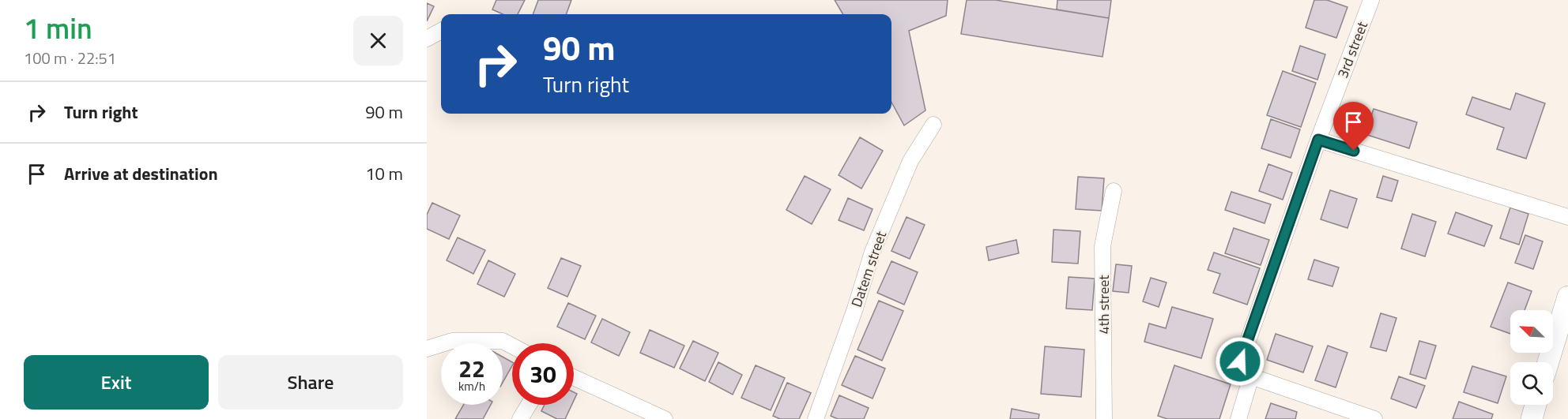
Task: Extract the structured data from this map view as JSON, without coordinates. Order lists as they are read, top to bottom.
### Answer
{
  "streets": {
    "street": ["3rd street", "Datem street", "4th street"]
  },
  "north": "top left",
  "page": {
    "heading": ["1 min", "100 m · 22:51"],
    "turn": ["90 m", "Turn right"],
    "list": [
      {
        "name": "Turn right",
        "value": "90 m"
      },
      {
        "name": "Arrive at destination",
        "value": "10 m"
      }
    ],
    "speed": "22 km/h",
    "limit": "30",
    "buttons": ["Exit", "Share"]
  }
}
